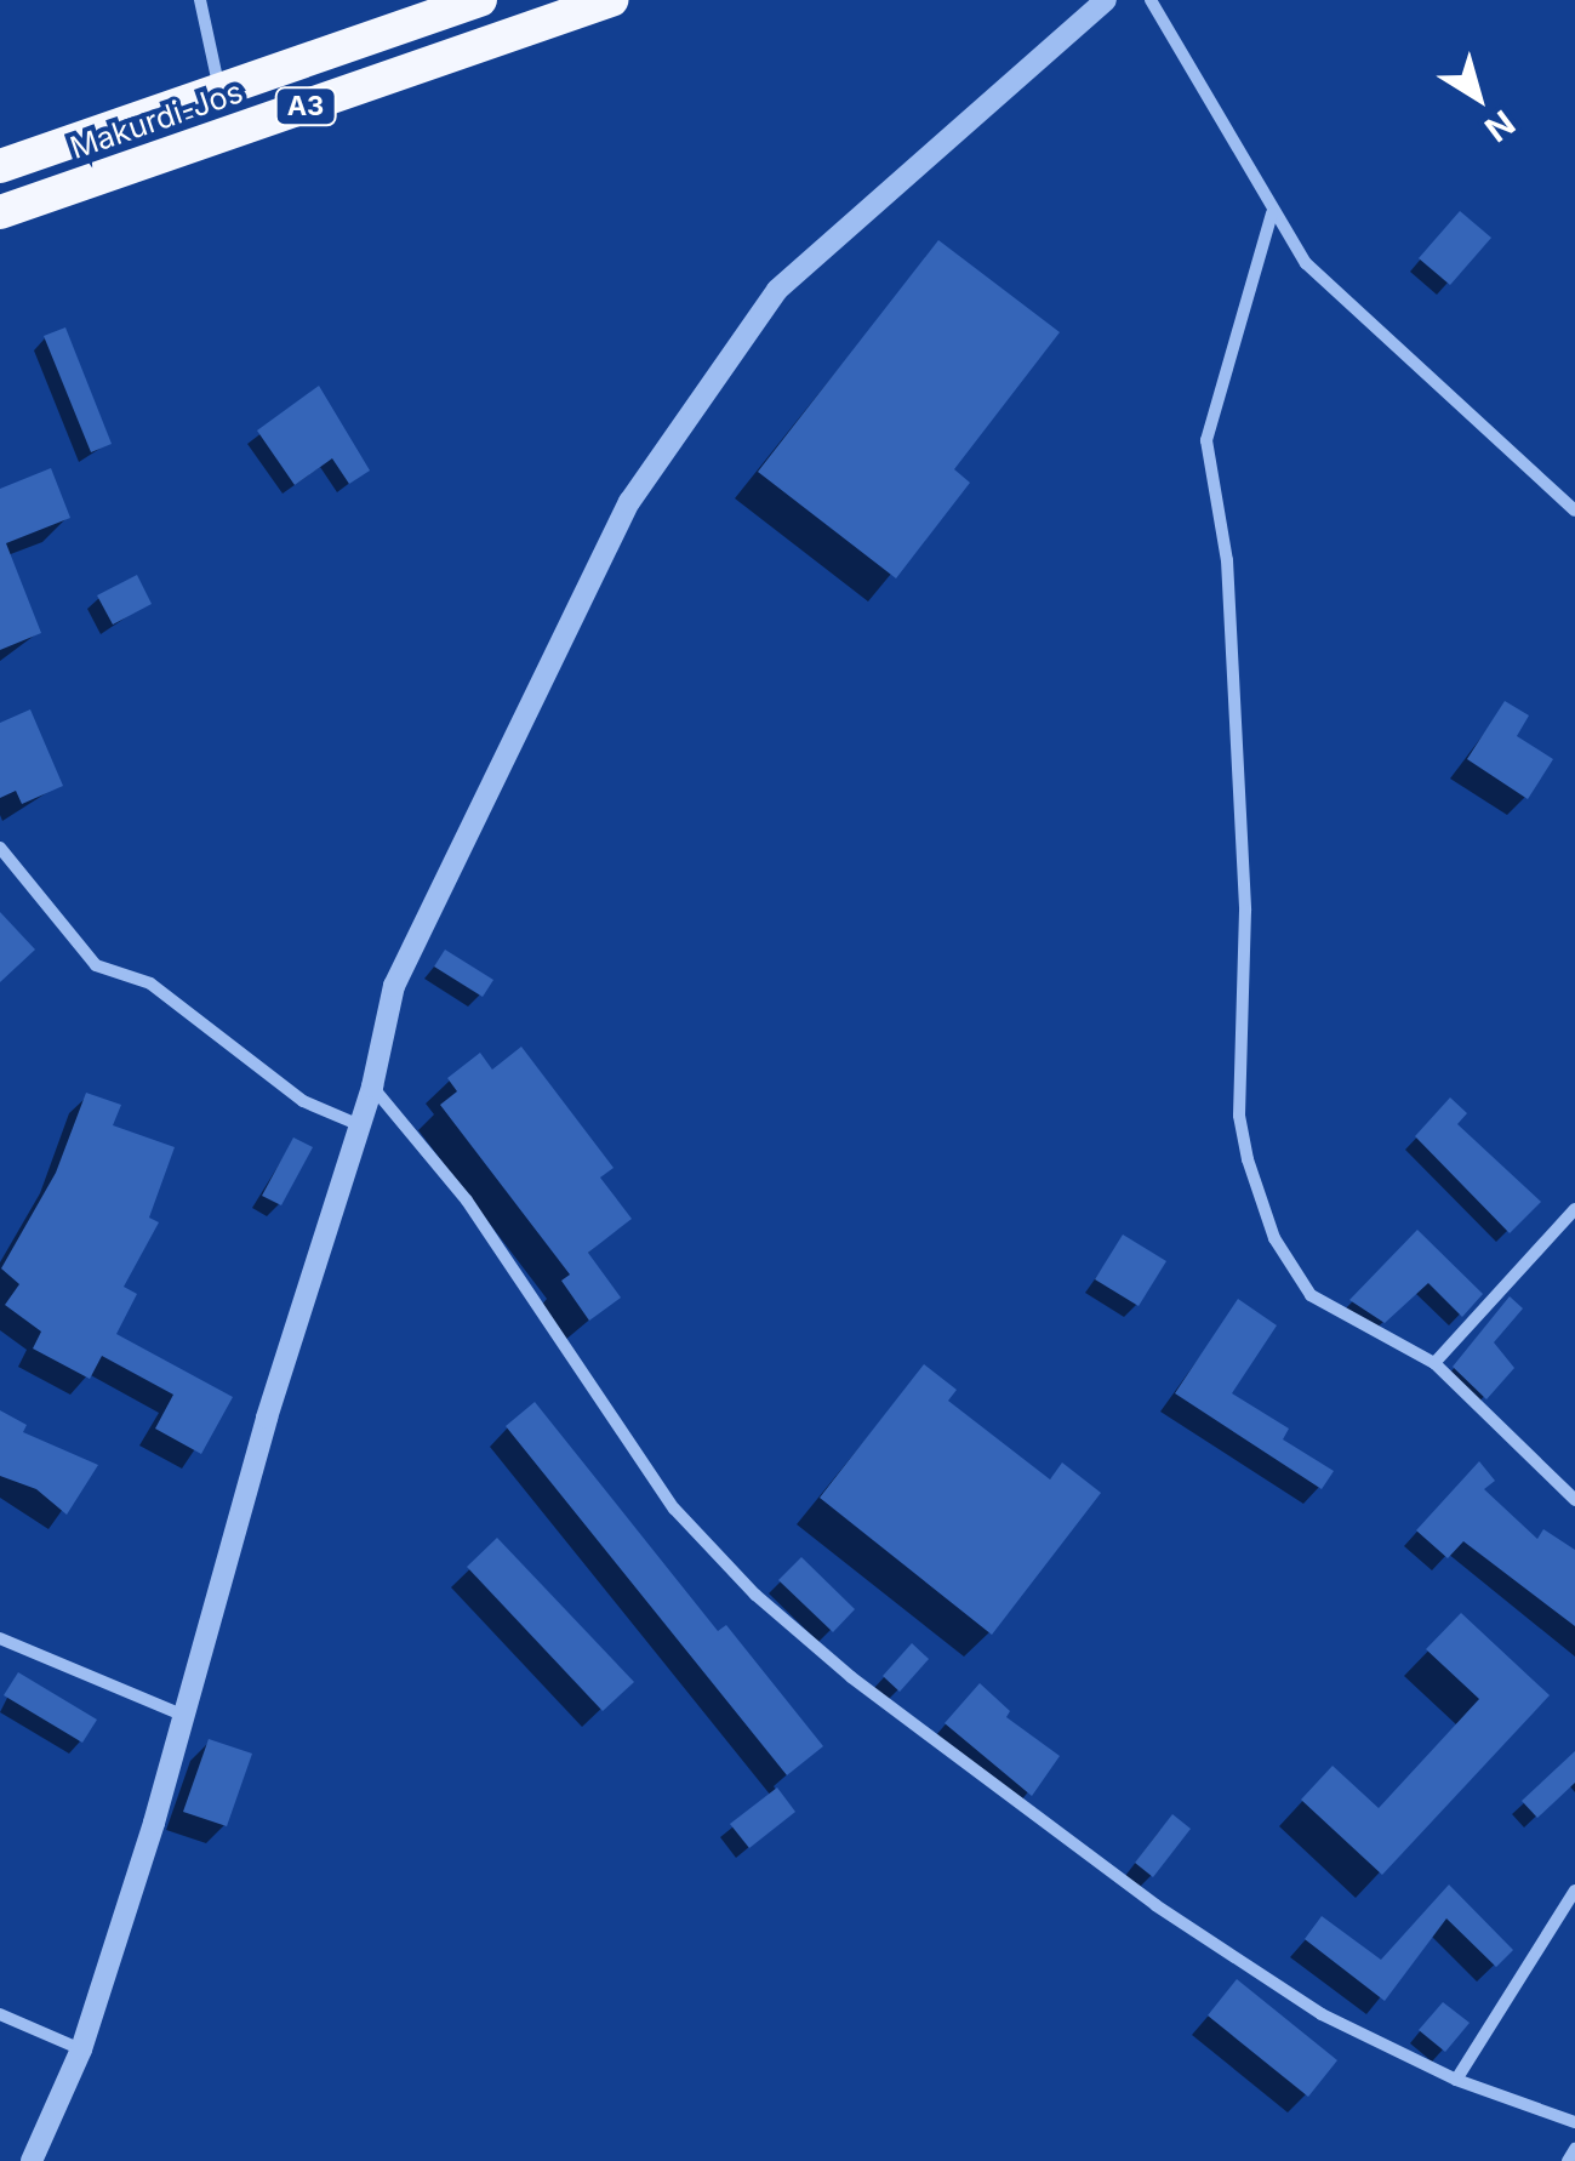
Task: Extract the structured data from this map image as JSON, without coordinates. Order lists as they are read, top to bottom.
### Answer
{
  "streets": {
    "highway": ["A3", "Makurdi-Jos"]
  },
  "north": "bottom right"
}
